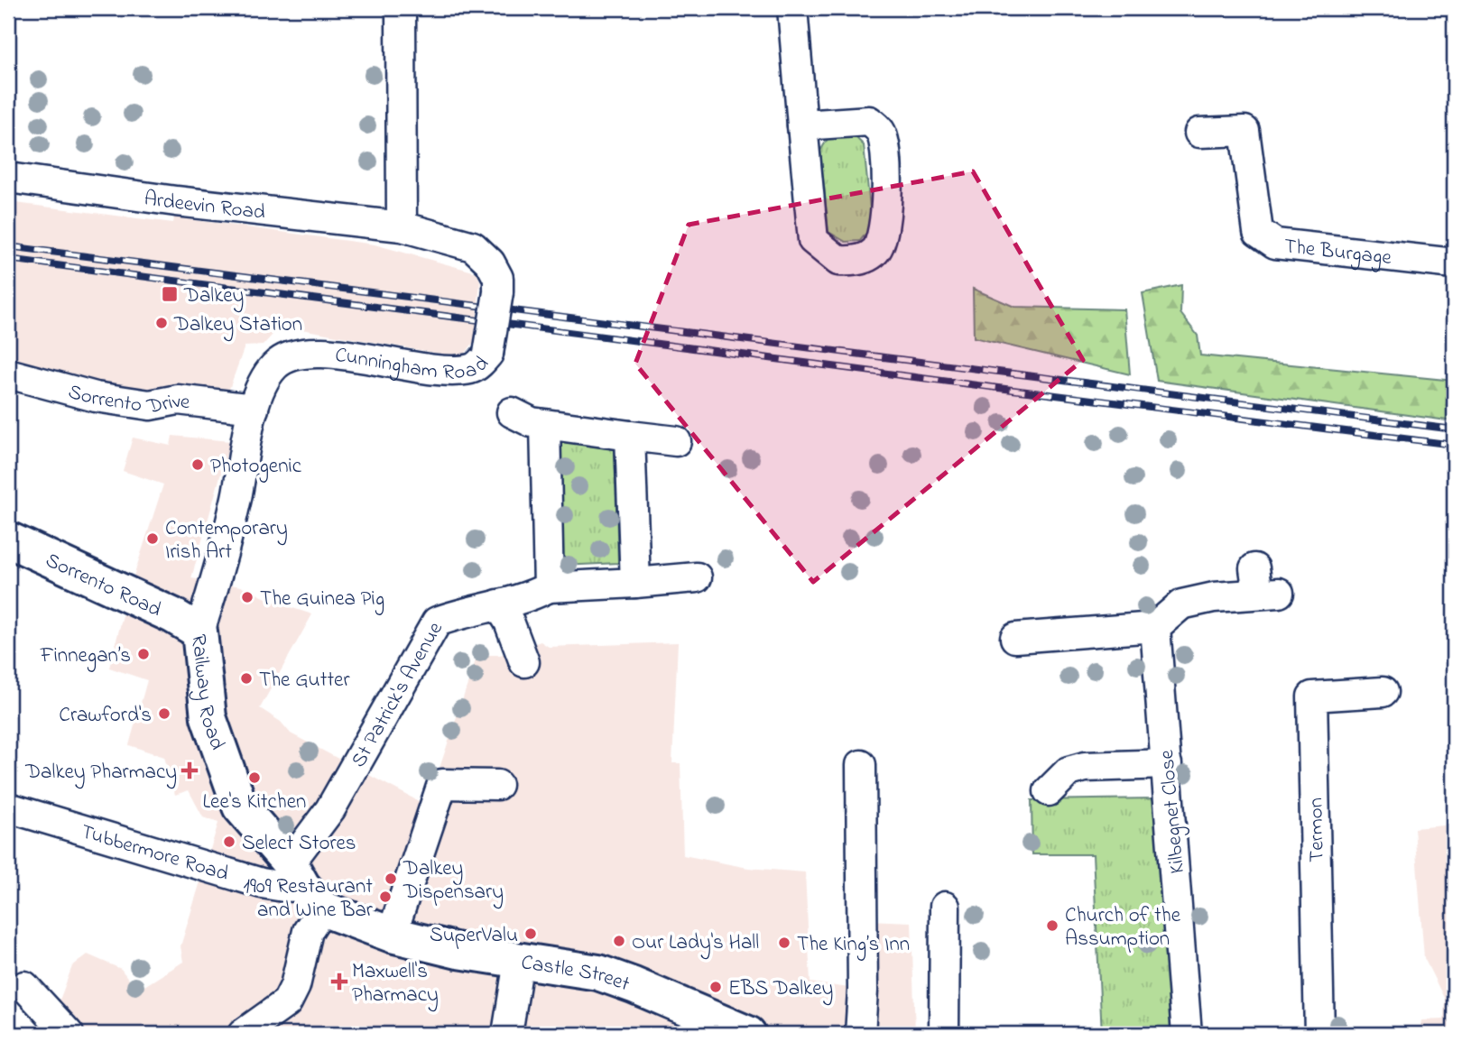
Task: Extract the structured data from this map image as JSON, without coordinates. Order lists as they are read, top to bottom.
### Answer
{
  "streets": {
    "main road": ["Sorrento Road", "Railway Road", "Castle Street"],
    "street": [
      "Ardeevin Road",
      "The Burgage",
      "Cunningham Road",
      "Sorrento Drive",
      "St Patrick's Avenue",
      "Kilbegnet Close",
      "Termon",
      "Tubbermore Road"
    ]
  },
  "crossings": [
    ["Ardeevin Road", "Cunningham Road"],
    ["Cunningham Road", "Sorrento Drive"],
    ["Cunningham Road", "Railway Road"],
    ["Sorrento Drive", "Railway Road"],
    ["Sorrento Road", "Railway Road"],
    ["Railway Road", "St Patrick's Avenue"],
    ["Railway Road", "Tubbermore Road"],
    ["Railway Road", "Castle Street"],
    ["St Patrick's Avenue", "Tubbermore Road"],
    ["St Patrick's Avenue", "Castle Street"],
    ["Tubbermore Road", "Castle Street"]
  ],
  "places": {
    "transit": ["Dalkey"],
    "other": [
      "Dalkey Station",
      "Photogenic",
      "Contemporary Irish Art",
      "The Guinea Pig",
      "Finnegan’s",
      "The Gutter",
      "Crawford's",
      "Lee's Kitchen",
      "Select Stores",
      "Dalkey Dispensary",
      "1909 Restaurant and Wine Bar",
      "Church of the Assumption",
      "SuperValu",
      "Our Lady's Hall",
      "The King’s Inn",
      "EBS Dalkey"
    ],
    "health": ["Dalkey Pharmacy", "Maxwell's Pharmacy"]
  }
}
